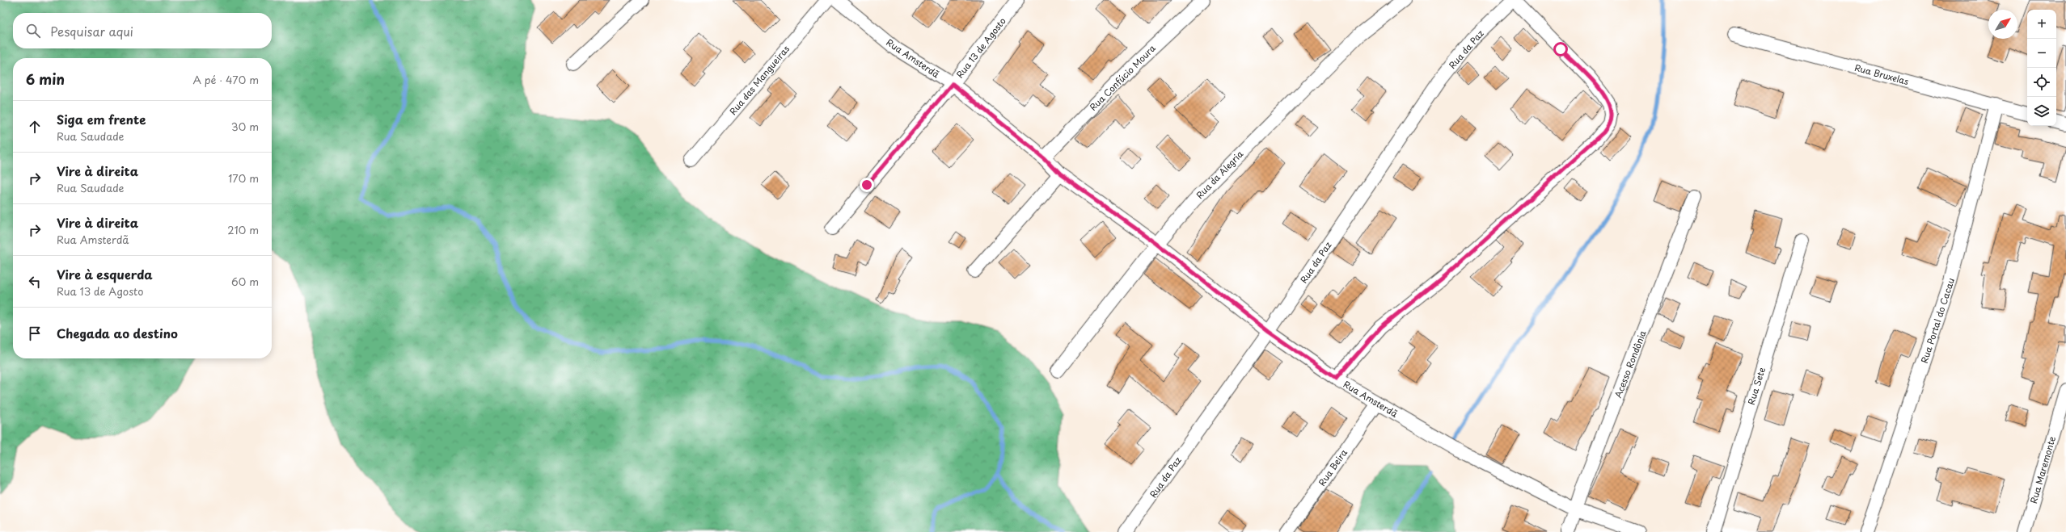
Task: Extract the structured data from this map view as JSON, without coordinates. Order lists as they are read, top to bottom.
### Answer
{
  "streets": {
    "street": [
      "Rua 13 de Agosto",
      "Rua da Paz",
      "Rua Amsterdã",
      "Rua Bruxelas",
      "Rua Confúcio Moura",
      "Rua das Mangueiras",
      "Rua da Alegria",
      "Rua Portal do Cacau",
      "Acesso Rondônia",
      "Rua Sete",
      "Rua Beira",
      "Rua Maremonte"
    ]
  },
  "crossings": [
    ["Rua 13 de Agosto", "Rua Amsterdã"],
    ["Rua da Paz", "Rua Amsterdã"],
    ["Rua Amsterdã", "Rua Confúcio Moura"],
    ["Rua Amsterdã", "Rua da Alegria"],
    ["Rua Amsterdã", "Acesso Rondônia"],
    ["Rua Amsterdã", "Rua Beira"],
    ["Rua Bruxelas", "Rua Portal do Cacau"]
  ],
  "north": "top right",
  "page": {
    "map_buttons": ["+", "−"],
    "search": "Pesquisar aqui",
    "heading": ["6 min", "A pé · 470 m"],
    "list": [
      ["Siga em frente", "Rua Saudade", "30 m"],
      ["Vire à direita", "Rua Saudade", "170 m"],
      ["Vire à direita", "Rua Amsterdã", "210 m"],
      ["Vire à esquerda", "Rua 13 de Agosto", "60 m"],
      "Chegada ao destino"
    ]
  }
}
